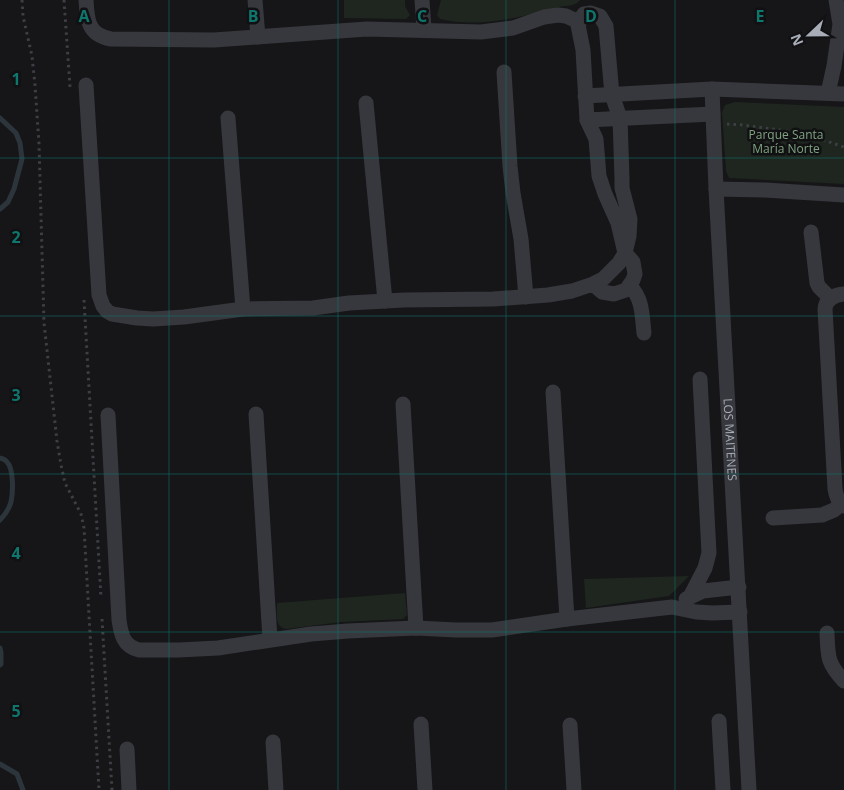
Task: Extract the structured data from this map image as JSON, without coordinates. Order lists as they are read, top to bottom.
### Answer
{
  "streets": {
    "street": ["LOS MAITENES"]
  },
  "parks": ["Parque Santa María Norte"],
  "north": "left",
  "grid": {
    "columns": [
      "A",
      "B",
      "C",
      "D",
      "E"
    ],
    "rows": [
      "1",
      "2",
      "3",
      "4",
      "5"
    ]
  }
}
